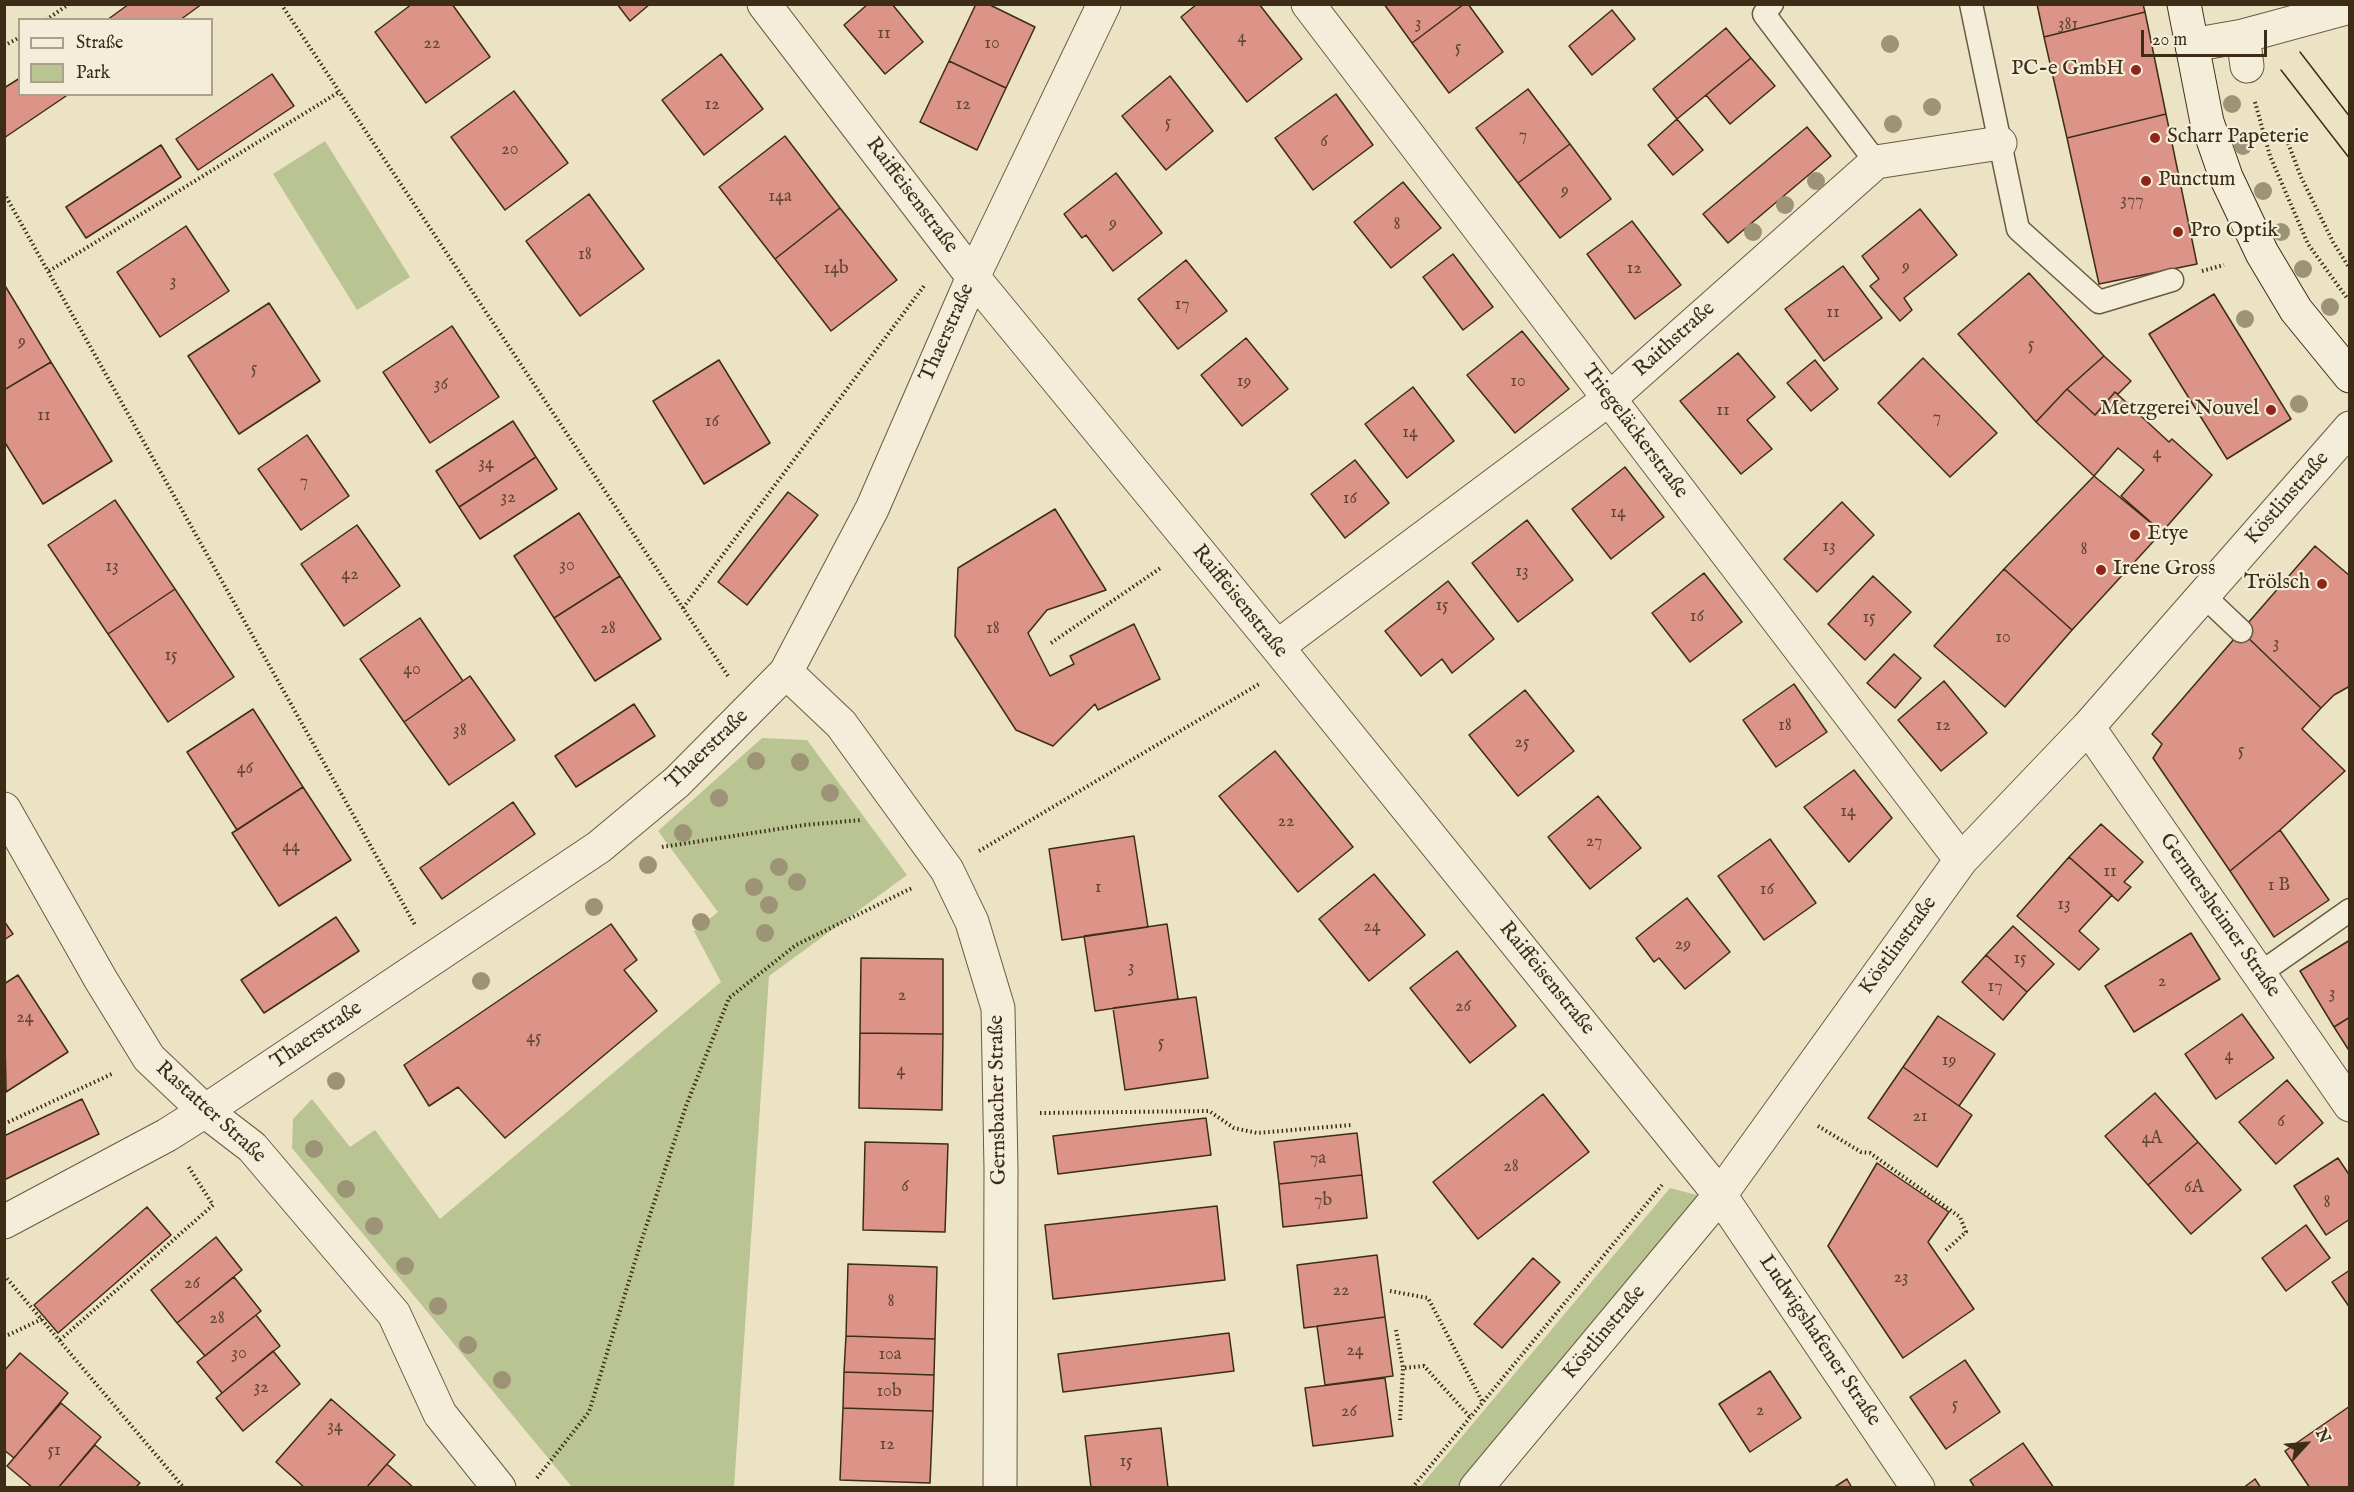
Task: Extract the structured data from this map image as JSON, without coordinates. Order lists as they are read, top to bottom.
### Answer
{
  "streets": {
    "street": [
      "Raiffeisenstraße",
      "Thaerstraße",
      "Raithstraße",
      "Triegeläckerstraße",
      "Köstlinstraße",
      "Germersheimer Straße",
      "Gernsbacher Straße",
      "Rastatter Straße",
      "Ludwigshafener Straße"
    ]
  },
  "crossings": [
    ["Raiffeisenstraße", "Thaerstraße"],
    ["Raiffeisenstraße", "Raithstraße"],
    ["Raiffeisenstraße", "Köstlinstraße"],
    ["Raiffeisenstraße", "Ludwigshafener Straße"],
    ["Thaerstraße", "Gernsbacher Straße"],
    ["Thaerstraße", "Rastatter Straße"],
    ["Raithstraße", "Triegeläckerstraße"],
    ["Triegeläckerstraße", "Köstlinstraße"],
    ["Köstlinstraße", "Germersheimer Straße"],
    ["Köstlinstraße", "Ludwigshafener Straße"]
  ],
  "places": [
    "PC-e GmbH",
    "Scharr Papeterie",
    "Punctum",
    "Pro Optik",
    "Metzgerei Nouvel",
    "Etye",
    "Irene Gross",
    "Trölsch"
  ],
  "house_numbers": [
    "3",
    "381",
    "11",
    "4",
    "22",
    "10",
    "5",
    "12",
    "12",
    "5",
    "7",
    "6",
    "20",
    "9",
    "14a",
    "377",
    "9",
    "8",
    "18",
    "9",
    "14b",
    "12",
    "3",
    "17",
    "11",
    "9",
    "5",
    "5",
    "19",
    "10",
    "36",
    "11",
    "11",
    "7",
    "16",
    "14",
    "4",
    "34",
    "7",
    "32",
    "16",
    "14",
    "13",
    "8",
    "30",
    "13",
    "13",
    "42",
    "15",
    "16",
    "15",
    "28",
    "18",
    "10",
    "3",
    "15",
    "40",
    "18",
    "12",
    "38",
    "25",
    "5",
    "46",
    "14",
    "22",
    "27",
    "44",
    "11",
    "1 B",
    "1",
    "16",
    "13",
    "24",
    "29",
    "15",
    "3",
    "2",
    "17",
    "3",
    "2",
    "26",
    "24",
    "45",
    "5",
    "4",
    "19",
    "4",
    "21",
    "6",
    "4A",
    "7a",
    "28",
    "6",
    "6A",
    "7b",
    "8",
    "23",
    "26",
    "22",
    "8",
    "28",
    "24",
    "30",
    "10a",
    "32",
    "10b",
    "5",
    "2",
    "26",
    "34",
    "12",
    "51",
    "15"
  ],
  "legend": ["Straße", "Park"],
  "scale_bar": "20 m",
  "north": "top right"
}
